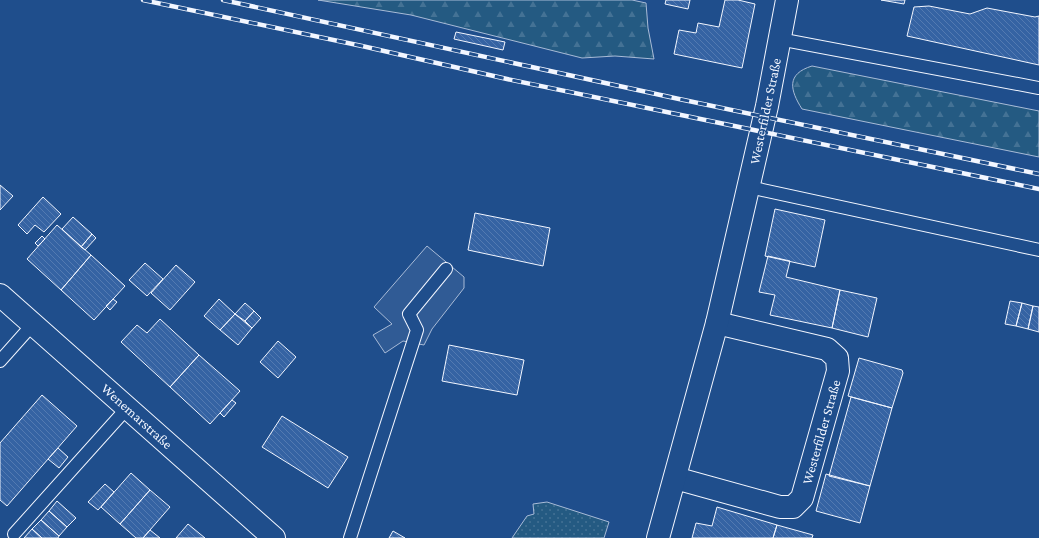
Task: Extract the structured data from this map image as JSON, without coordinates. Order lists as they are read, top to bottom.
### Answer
{
  "streets": {
    "street": ["Westerfilder Straße", "Wenemarstraße"]
  }
}
